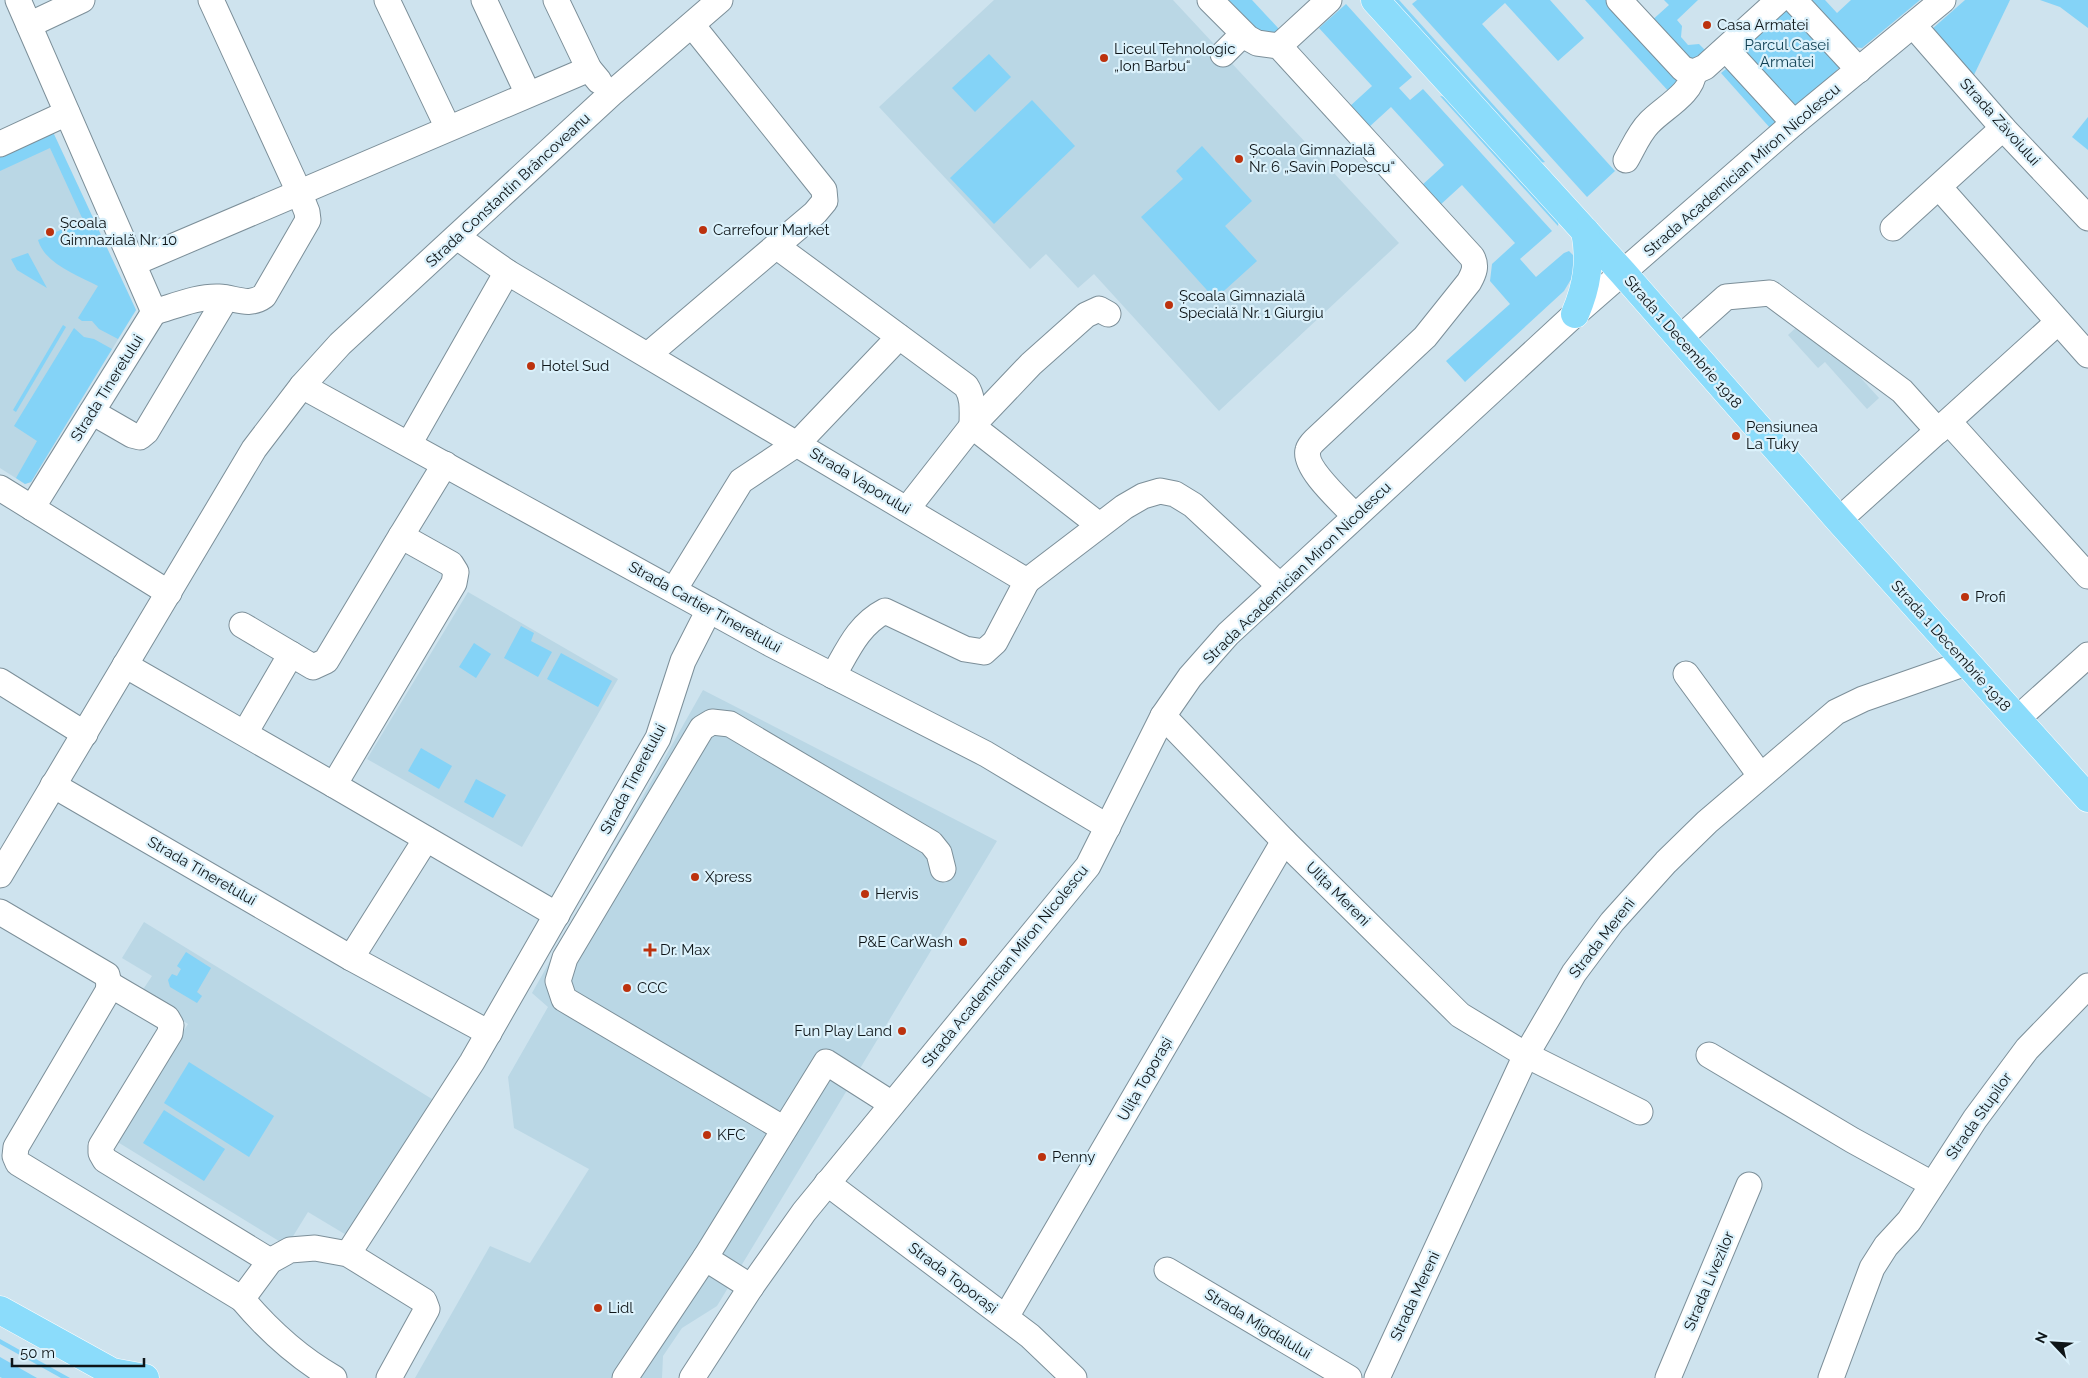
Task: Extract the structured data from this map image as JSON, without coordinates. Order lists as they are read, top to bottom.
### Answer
{
  "streets": {
    "main road": ["Strada 1 Decembrie 1918"],
    "street": [
      "Strada Zăvoiului",
      "Strada Academician Miron Nicolescu",
      "Strada Constantin Brâncoveanu",
      "Strada Tineretului",
      "Strada Vaporului",
      "Strada Cartier Tineretului",
      "Ulița Mereni",
      "Strada Mereni",
      "Ulița Toporași",
      "Strada Stupilor",
      "Strada Toporași",
      "Strada Livezilor",
      "Strada Migdalului"
    ]
  },
  "crossings": [
    ["Strada Zăvoiului", "Strada Academician Miron Nicolescu"],
    ["Strada Academician Miron Nicolescu", "Strada 1 Decembrie 1918"],
    ["Strada Academician Miron Nicolescu", "Strada Cartier Tineretului"],
    ["Strada Academician Miron Nicolescu", "Ulița Mereni"],
    ["Strada Academician Miron Nicolescu", "Strada Toporași"],
    ["Strada Constantin Brâncoveanu", "Strada Vaporului"],
    ["Strada Constantin Brâncoveanu", "Strada Cartier Tineretului"],
    ["Strada 1 Decembrie 1918", "Strada Mereni"],
    ["Strada Tineretului", "Strada Cartier Tineretului"],
    ["Ulița Mereni", "Strada Mereni"],
    ["Ulița Mereni", "Ulița Toporași"],
    ["Ulița Toporași", "Strada Toporași"]
  ],
  "parks": ["Parcul Casei Armatei"],
  "places": {
    "other": [
      "Casa Armatei",
      "Liceul Tehnologic „Ion Barbu“",
      "Școala Gimnazială Nr. 6 „Savin Popescu“",
      "Carrefour Market",
      "Școala Gimnazială Nr. 10",
      "Școala Gimnazială Specială Nr. 1 Giurgiu",
      "Hotel Sud",
      "Pensiunea La Tuky",
      "Profi",
      "Xpress",
      "Hervis",
      "P&E CarWash",
      "CCC",
      "Fun Play Land",
      "KFC",
      "Penny",
      "Lidl"
    ],
    "health": ["Dr. Max"]
  },
  "scale_bar": "50 m",
  "north": "top left"
}
